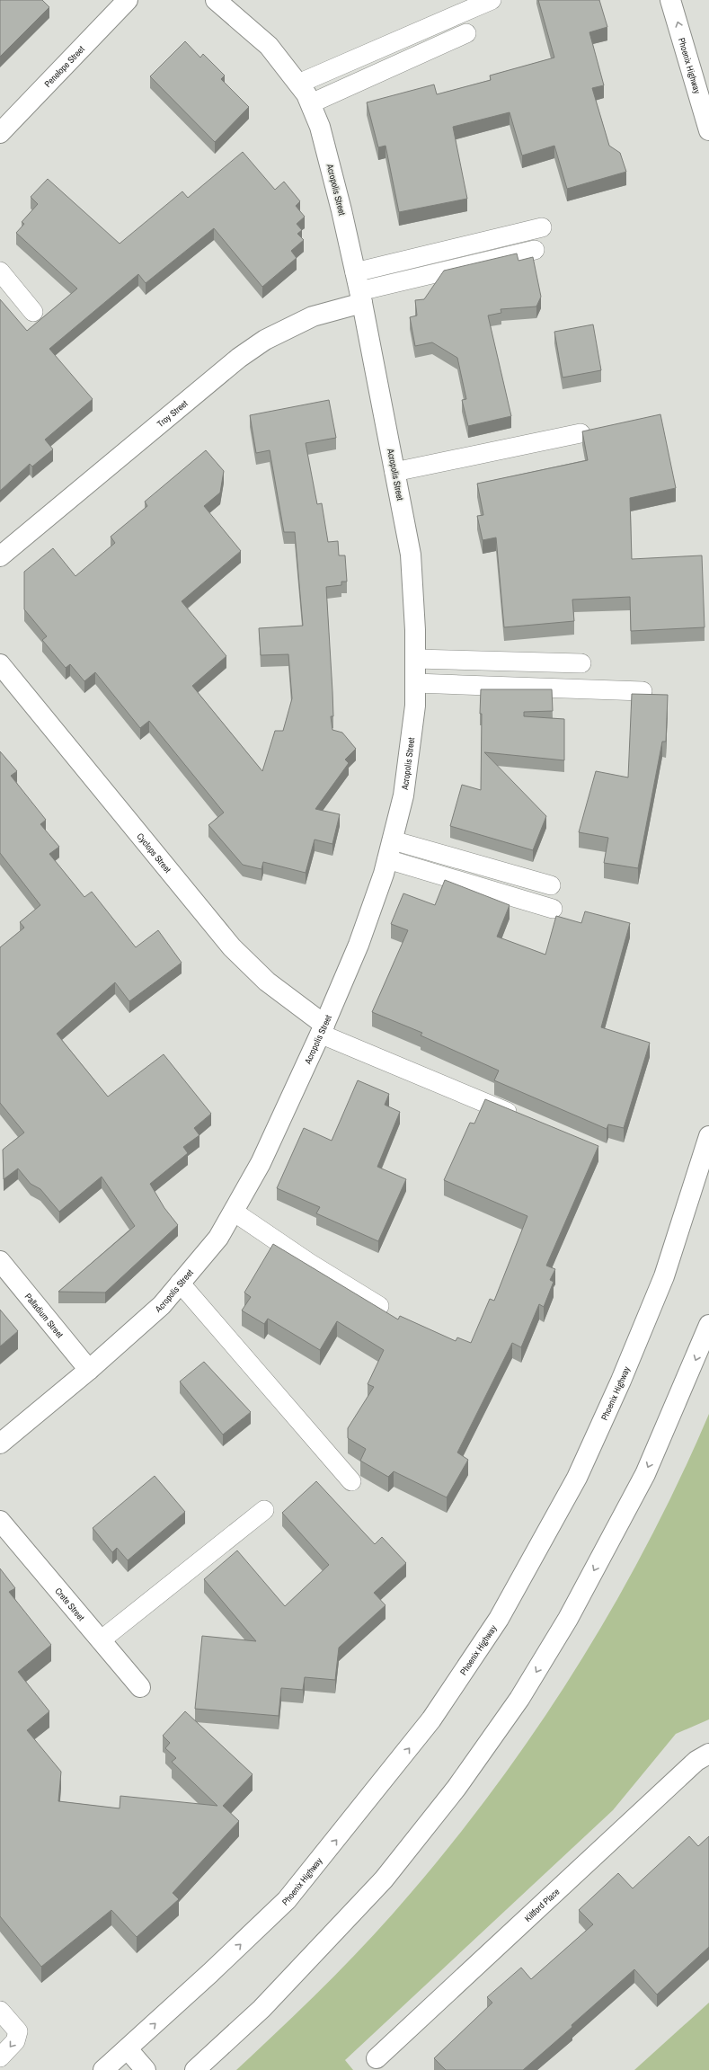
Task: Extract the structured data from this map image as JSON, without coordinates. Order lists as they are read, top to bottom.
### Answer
{
  "streets": {
    "street": [
      "Phoenix Highway",
      "Penelope Street",
      "Acropolis Street",
      "Troy Street",
      "Cyclops Street",
      "Palladium Street",
      "Crete Street",
      "Kiltford Place"
    ]
  },
  "crossings": [
    ["Acropolis Street", "Troy Street"],
    ["Acropolis Street", "Cyclops Street"],
    ["Acropolis Street", "Palladium Street"]
  ]
}
